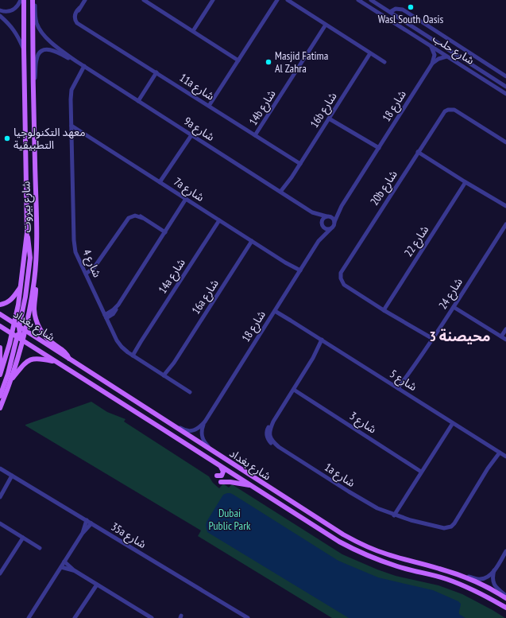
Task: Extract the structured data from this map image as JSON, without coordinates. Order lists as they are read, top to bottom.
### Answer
{
  "streets": {
    "main road": ["شارع بيروت", "شارع بغداد"],
    "street": [
      "شارع حلب",
      "11a شارع",
      "شارع 18",
      "14b شارع",
      "16b شارع",
      "9a شارع",
      "20b شارع",
      "7a شارع",
      "شارع 22",
      "شارع 4",
      "14a شارع",
      "شارع 24",
      "16a شارع",
      "شارع 5",
      "شارع 3",
      "1a شارع",
      "35a شارع"
    ]
  },
  "crossings": [
    ["11a شارع", "14b شارع"],
    ["11a شارع", "16b شارع"],
    ["شارع 18", "9a شارع"],
    ["شارع 18", "7a شارع"],
    ["شارع 18", "شارع بغداد"],
    ["شارع 18", "شارع 5"],
    ["16b شارع", "9a شارع"],
    ["9a شارع", "شارع بيروت"],
    ["9a شارع", "شارع 4"],
    ["20b شارع", "شارع 22"],
    ["7a شارع", "شارع 4"],
    ["7a شارع", "14a شارع"],
    ["7a شارع", "16a شارع"],
    ["شارع بيروت", "شارع بغداد"],
    ["شارع 4", "14a شارع"],
    ["شارع 4", "16a شارع"],
    ["شارع 24", "شارع 5"],
    ["شارع 5", "1a شارع"],
    ["شارع 3", "1a شارع"]
  ],
  "districts": ["محيصنة 3"],
  "parks": ["Dubai Public Park"],
  "places": ["Wasl South Oasis", "Masjid Fatima Al Zahra", "معهد التكنولوجيا التطبيقية"]
}
